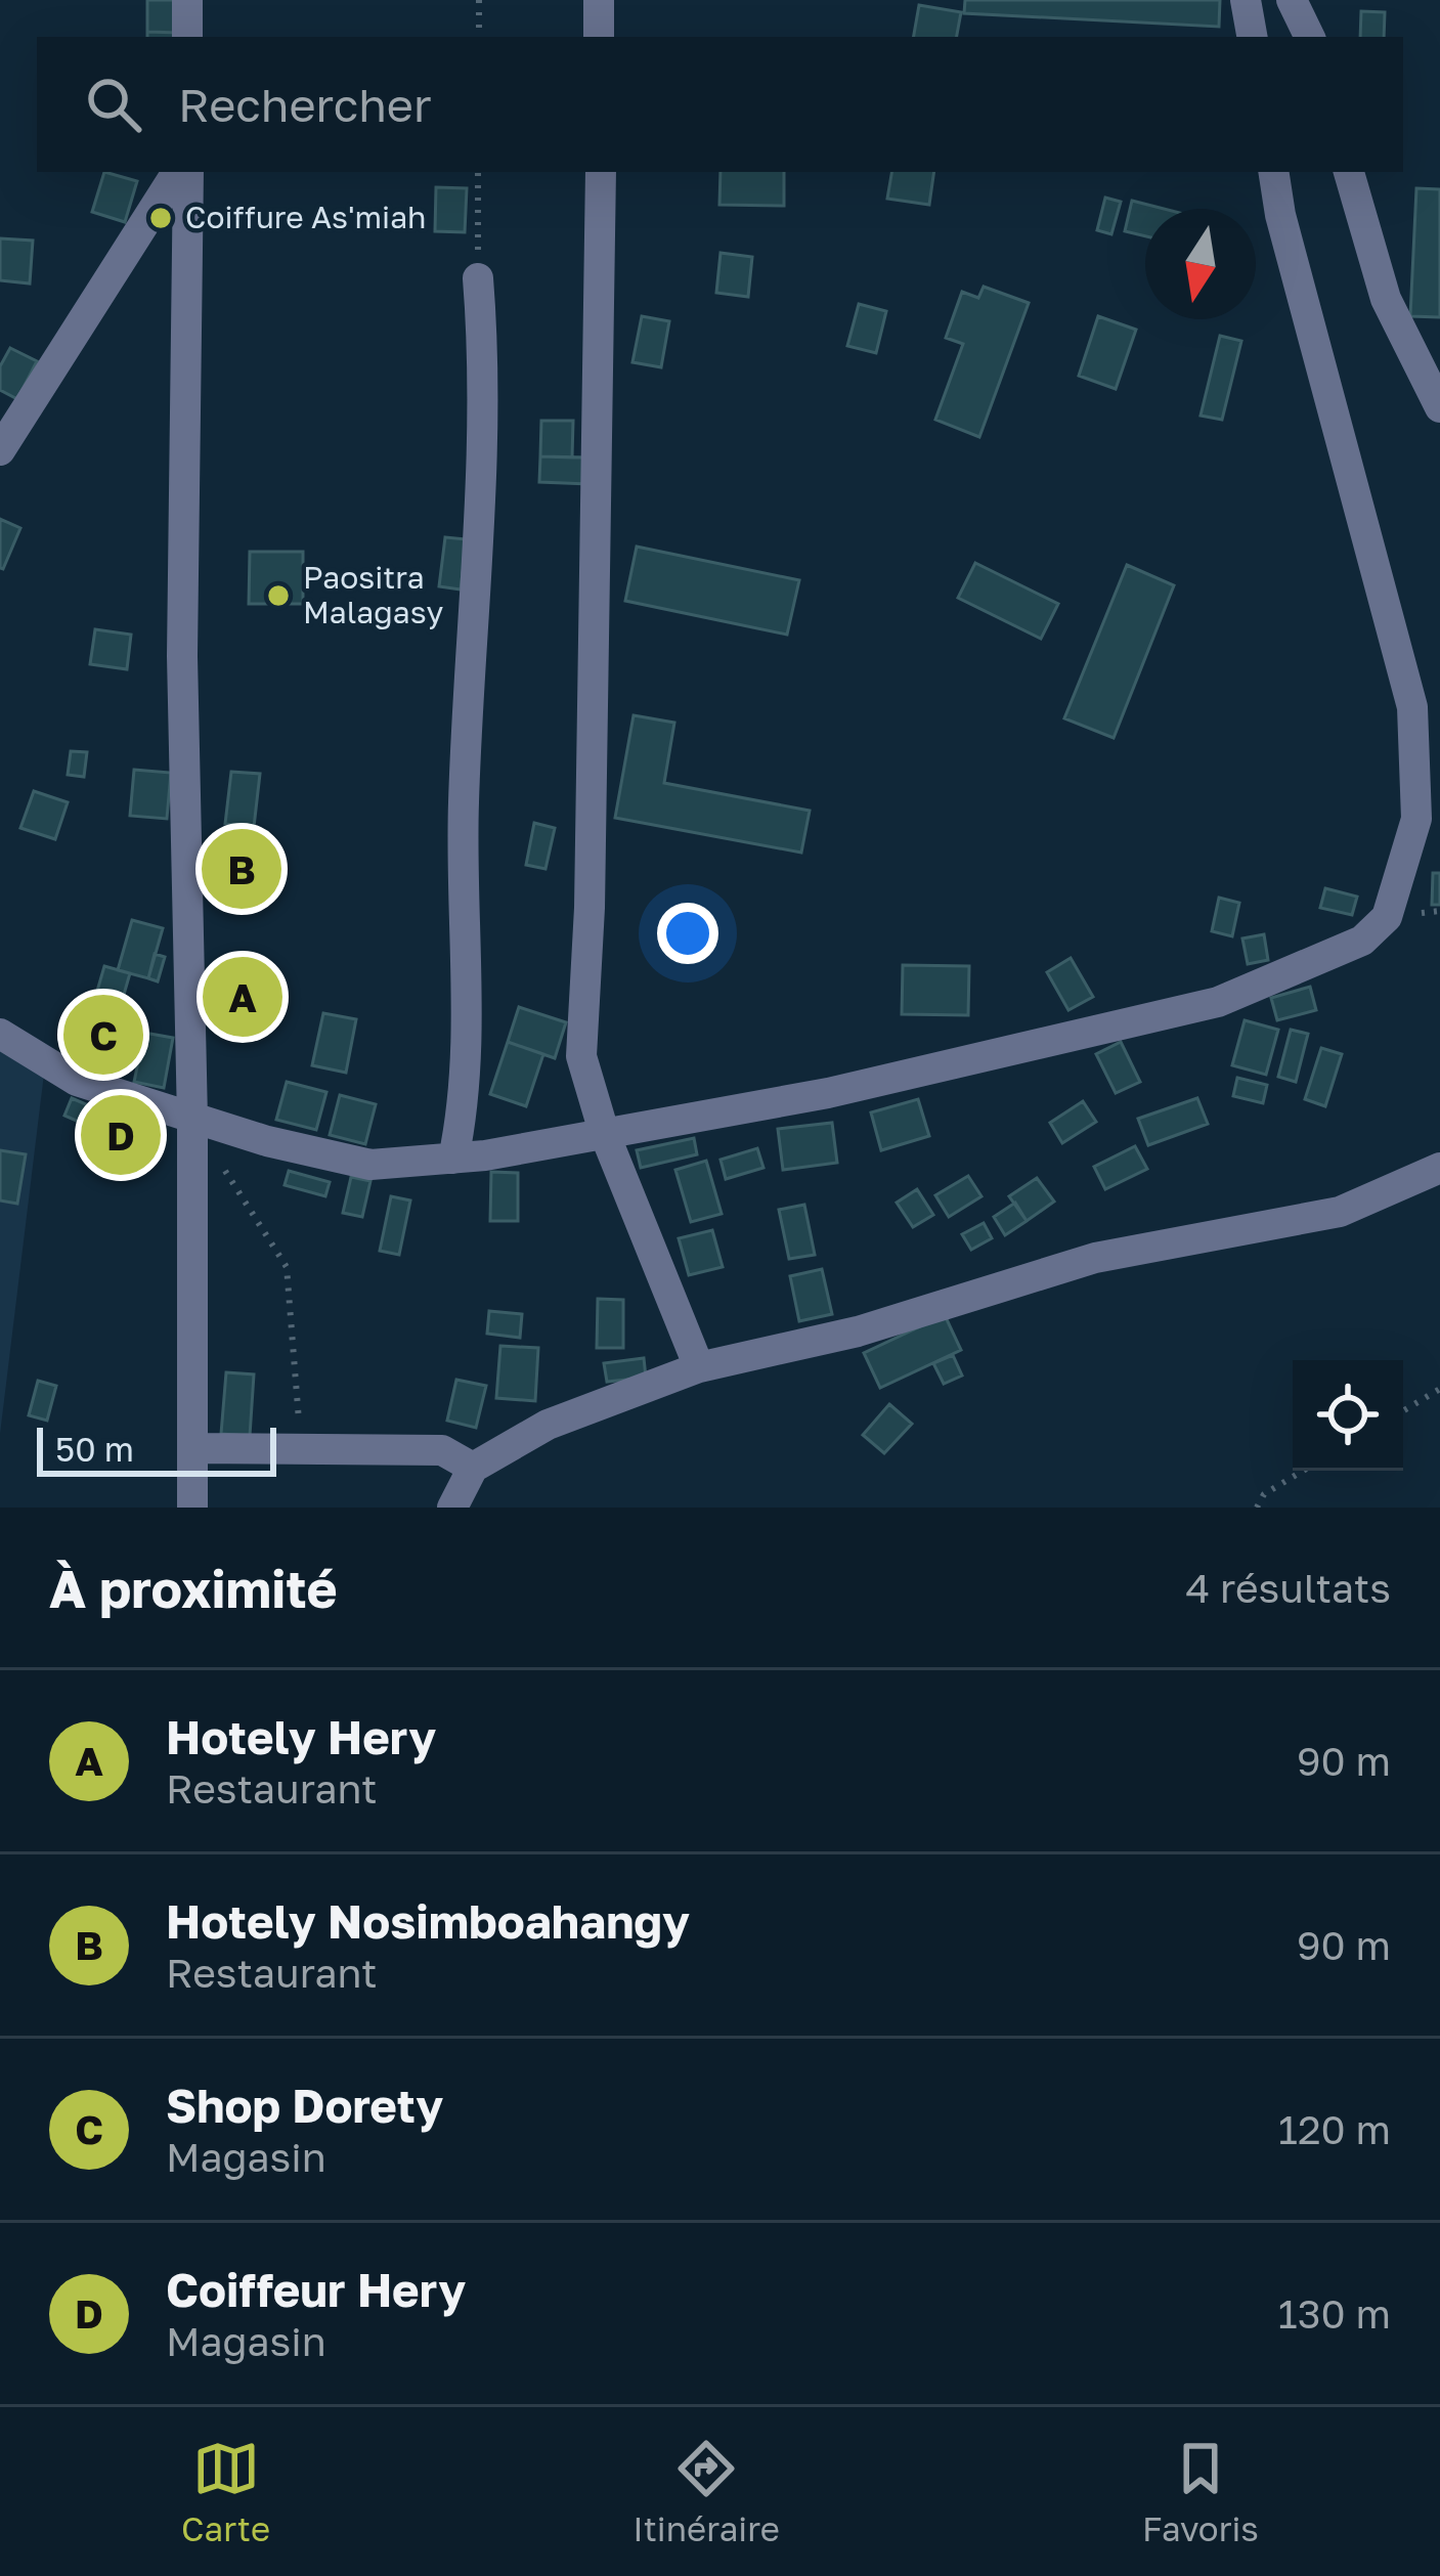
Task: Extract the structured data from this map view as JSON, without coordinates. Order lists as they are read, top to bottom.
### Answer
{
  "places": ["Coiffure As'miah", "Paositra Malagasy"],
  "scale_bar": "50 m",
  "north": "bottom",
  "page": {
    "search": "Rechercher",
    "pins": [
      "B",
      "A",
      "C",
      "D"
    ],
    "scale": "50 m",
    "heading": ["À proximité", "4 résultats"],
    "list": [
      {
        "mark": "A",
        "name": "Hotely Hery",
        "note": "Restaurant",
        "value": "90 m"
      },
      {
        "mark": "B",
        "name": "Hotely Nosimboahangy",
        "note": "Restaurant",
        "value": "90 m"
      },
      {
        "mark": "C",
        "name": "Shop Dorety",
        "note": "Magasin",
        "value": "120 m"
      },
      {
        "mark": "D",
        "name": "Coiffeur Hery",
        "note": "Magasin",
        "value": "130 m"
      }
    ],
    "nav": ["Carte", "Itinéraire", "Favoris"]
  }
}
